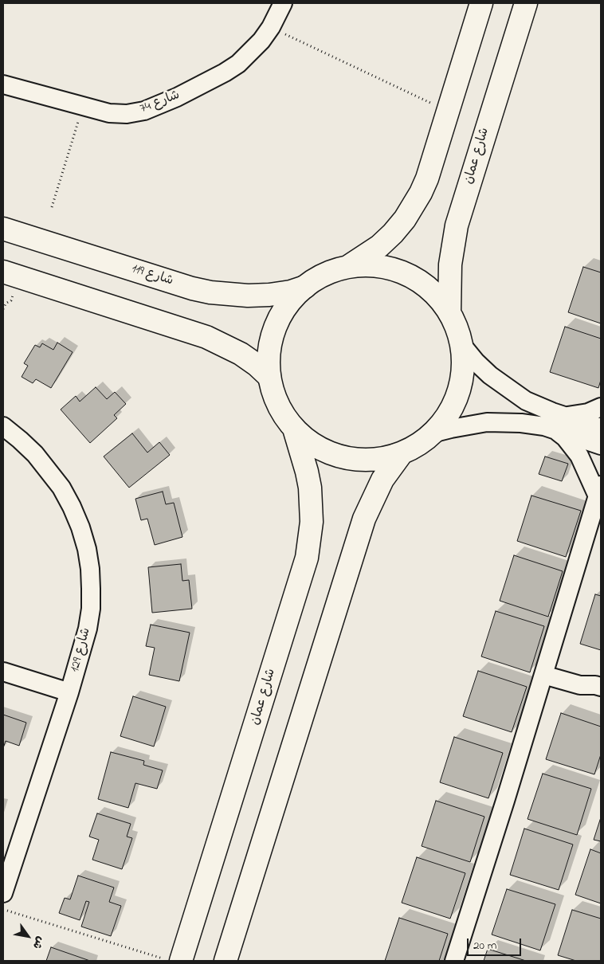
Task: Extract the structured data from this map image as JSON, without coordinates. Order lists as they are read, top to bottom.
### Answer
{
  "streets": {
    "main road": ["شارع عمان", "شارع 119"],
    "street": ["شارع 74", "شارع 129"]
  },
  "scale_bar": "20 m",
  "north": "bottom right"
}
